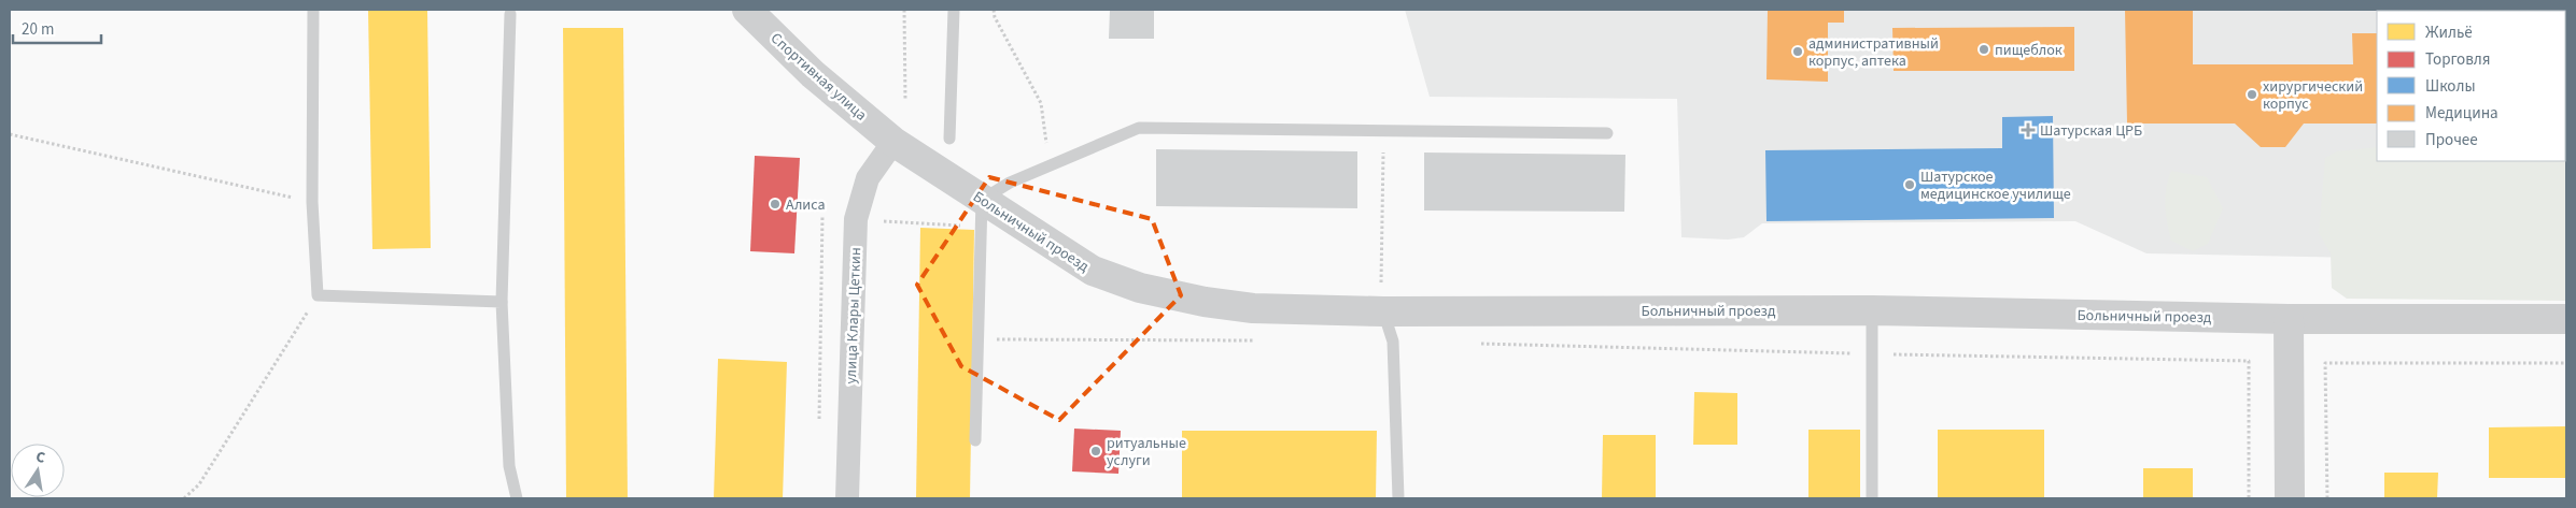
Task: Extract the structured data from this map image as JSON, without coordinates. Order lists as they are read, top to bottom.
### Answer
{
  "streets": {
    "street": ["Спортивная улица", "Больничный проезд", "улица Клары Цеткин"]
  },
  "crossings": [
    ["Спортивная улица", "Больничный проезд"],
    ["Спортивная улица", "улица Клары Цеткин"],
    ["Больничный проезд", "улица Клары Цеткин"]
  ],
  "places": {
    "other": [
      "пищеблок",
      "административный корпус, аптека",
      "хирургический корпус",
      "Шатурское медицинское училище",
      "Алиса",
      "ритуальные услуги"
    ],
    "health": ["Шатурская ЦРБ"]
  },
  "legend": [
    "Жильё",
    "Торговля",
    "Школы",
    "Медицина",
    "Прочее"
  ],
  "scale_bar": "20 m",
  "north": "top"
}
